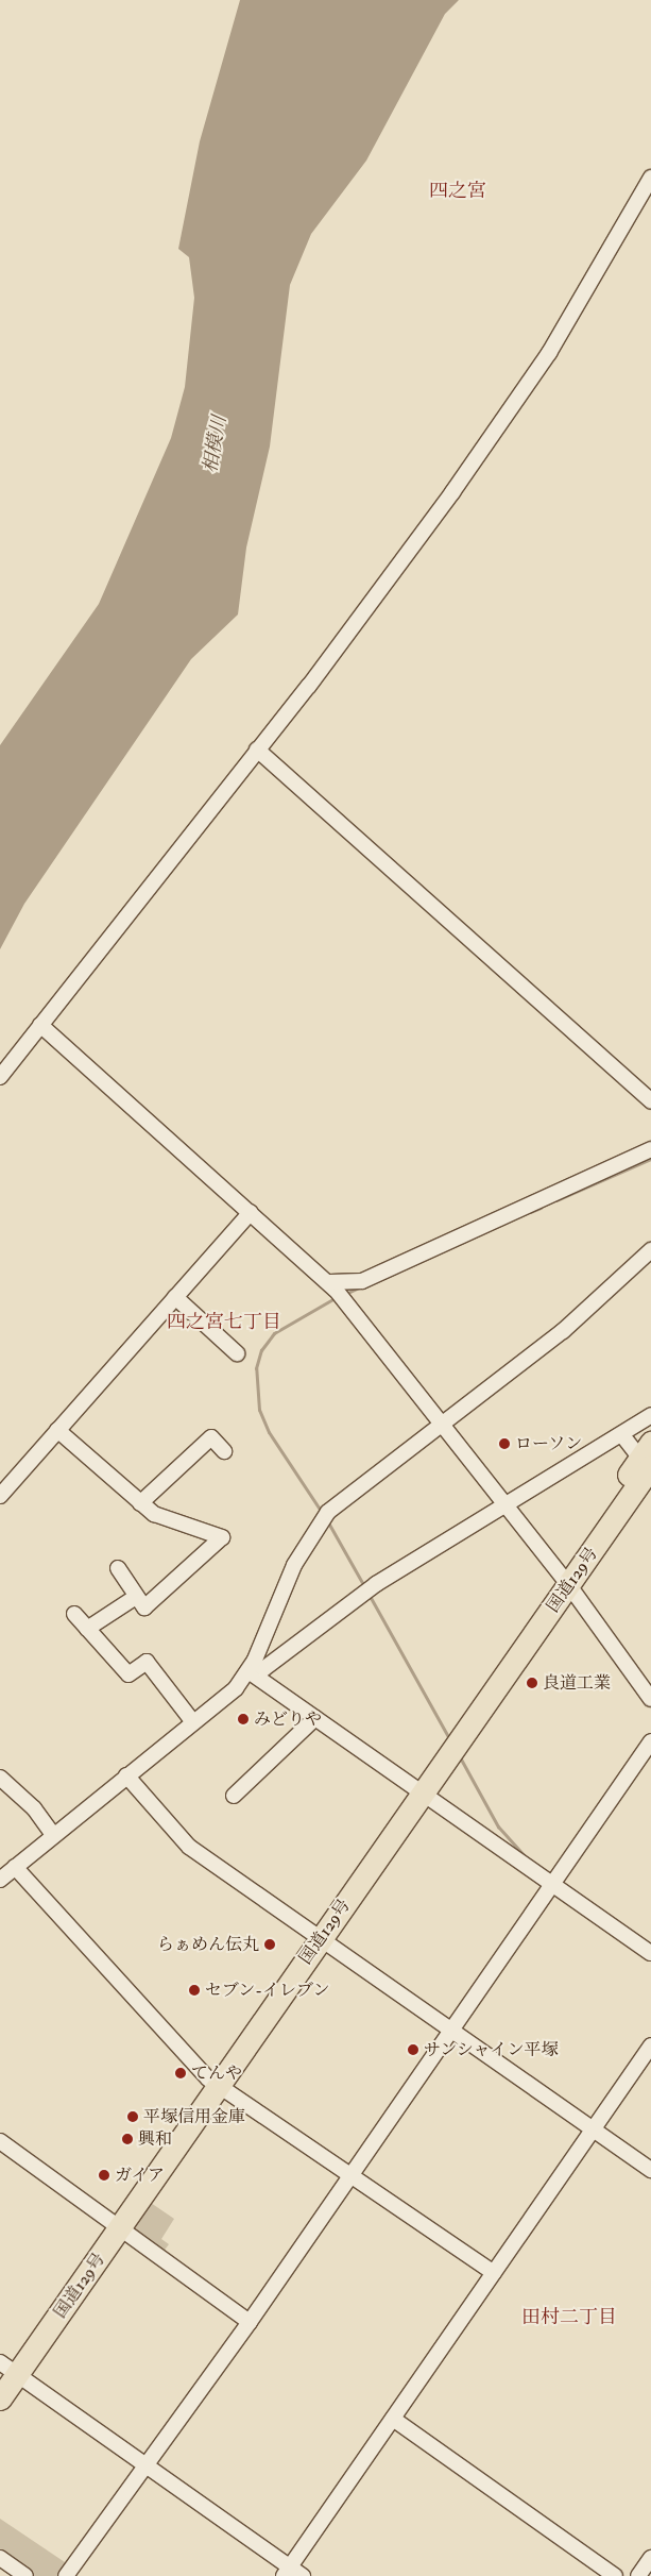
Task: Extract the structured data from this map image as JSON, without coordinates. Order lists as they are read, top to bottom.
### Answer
{
  "streets": {
    "highway": ["国道129号"]
  },
  "districts": ["四之宮", "四之宮七丁目", "田村二丁目"],
  "water": ["相模川"],
  "places": [
    "ローソン",
    "良道工業",
    "みどりや",
    "らぁめん伝丸",
    "セブン-イレブン",
    "サンシャイン平塚",
    "てんや",
    "平塚信用金庫",
    "興和",
    "ガイア"
  ]
}
